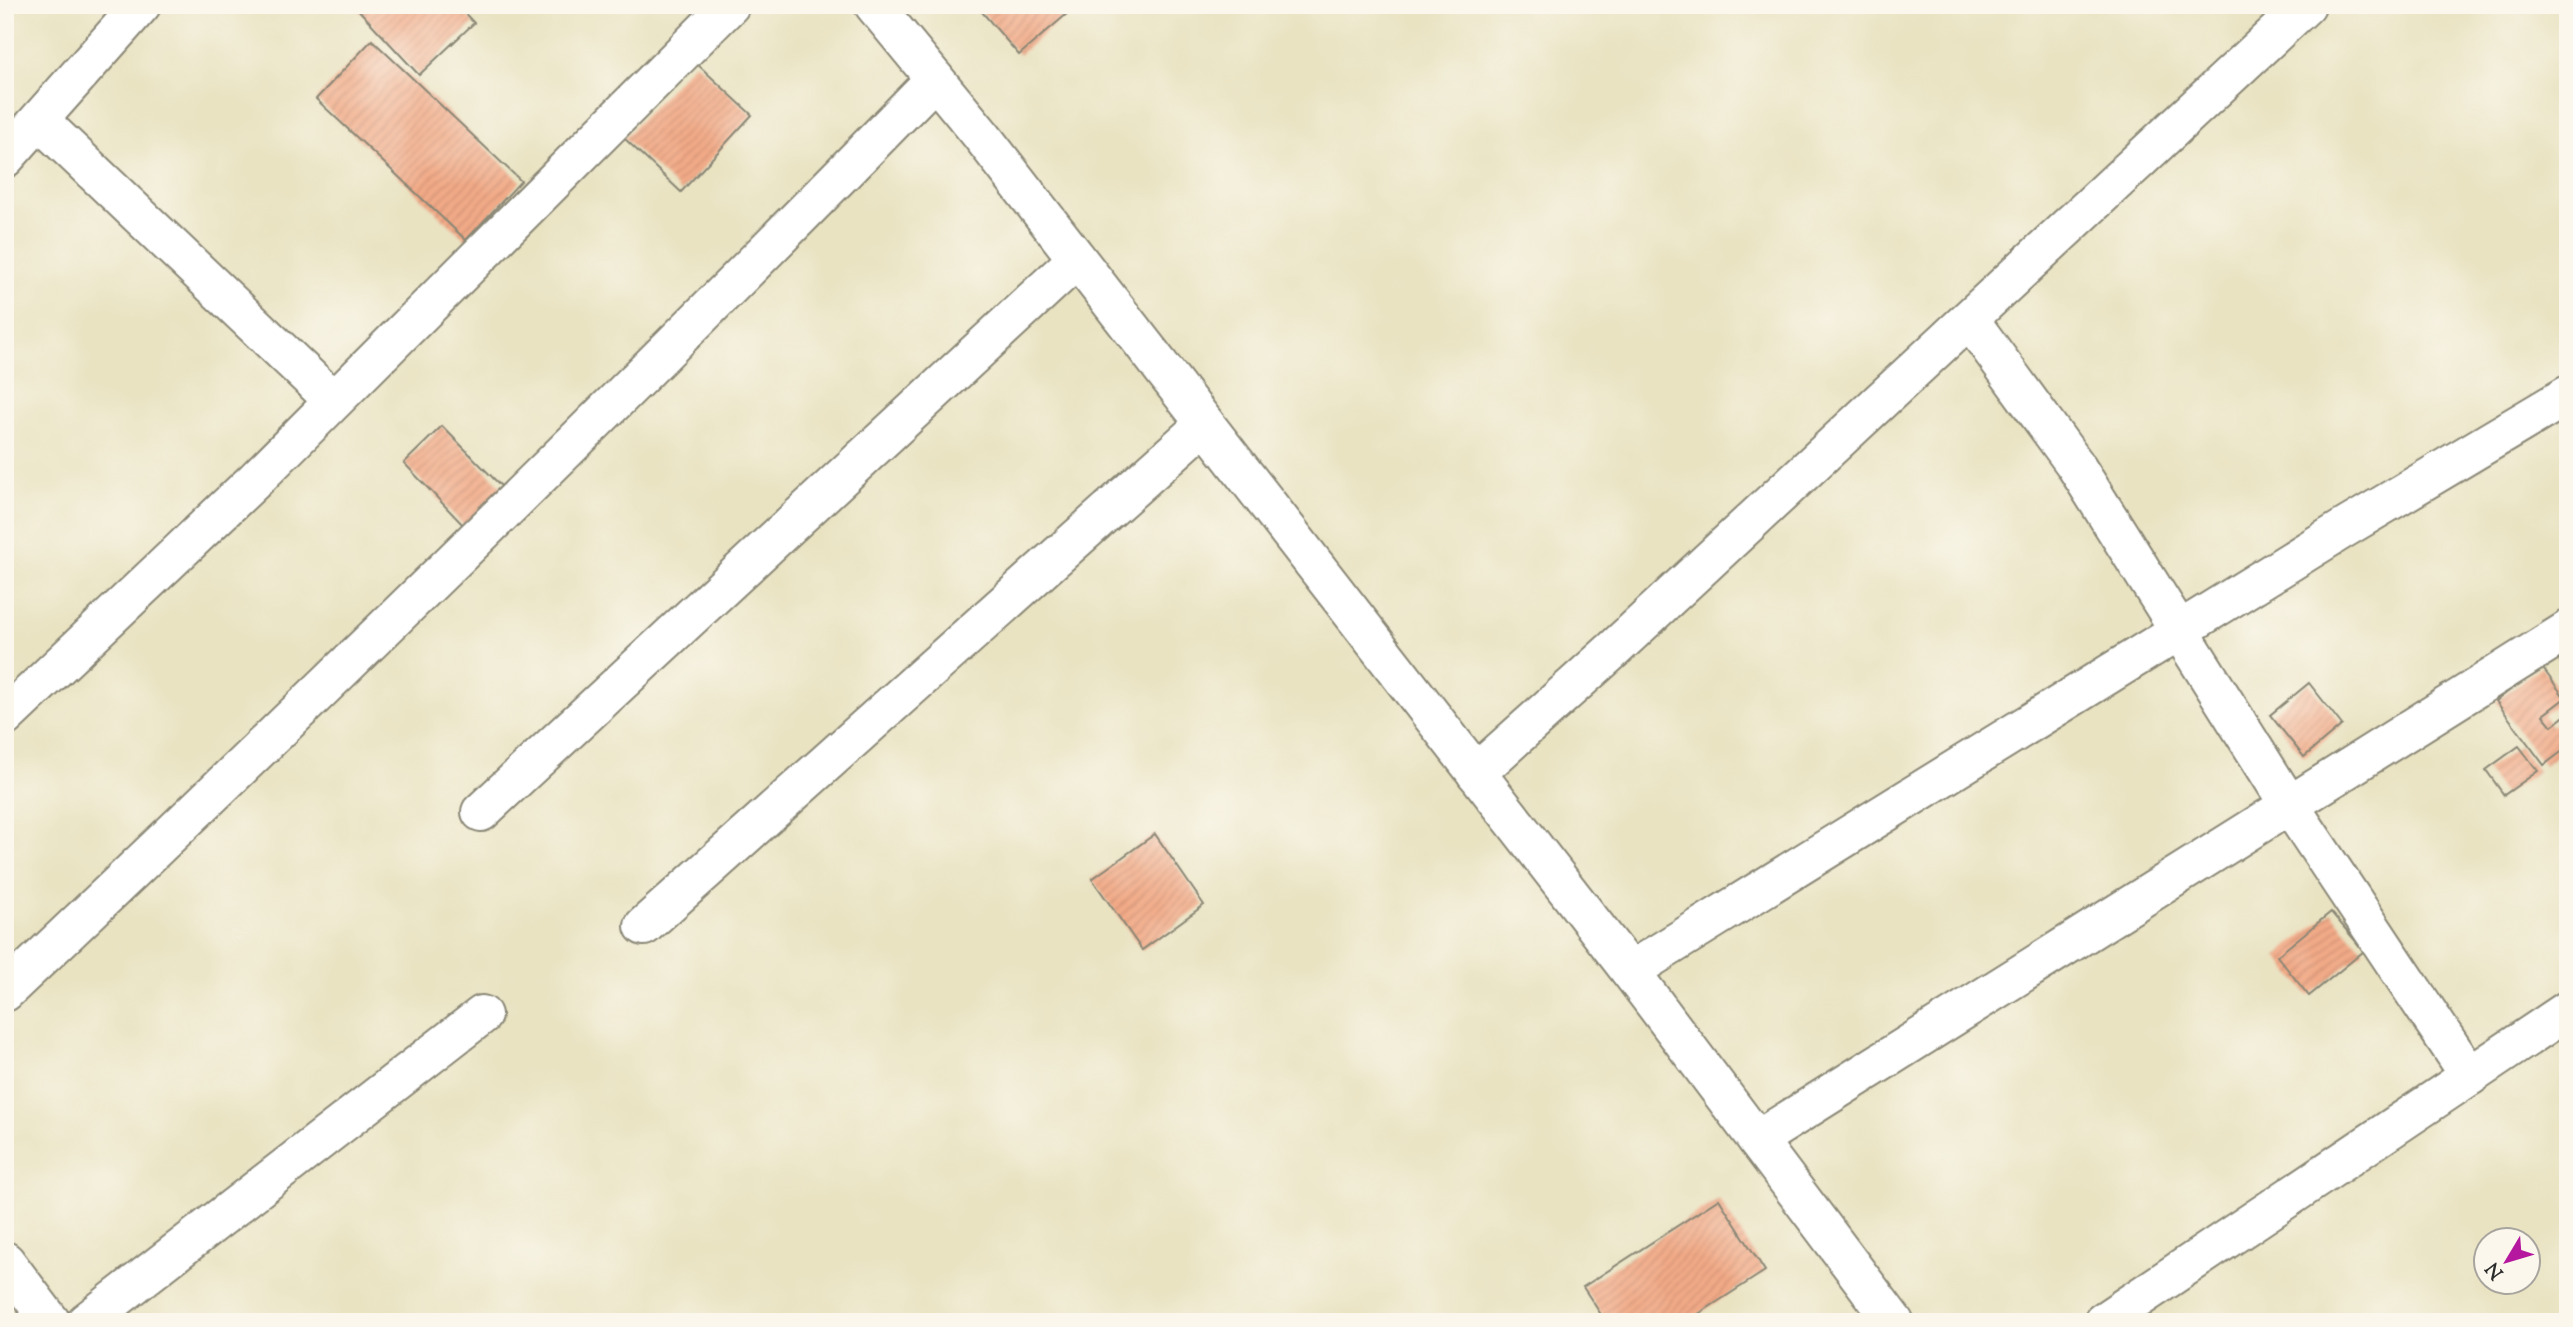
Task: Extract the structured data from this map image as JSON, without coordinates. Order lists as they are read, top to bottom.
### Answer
{
  "north": "bottom left"
}
